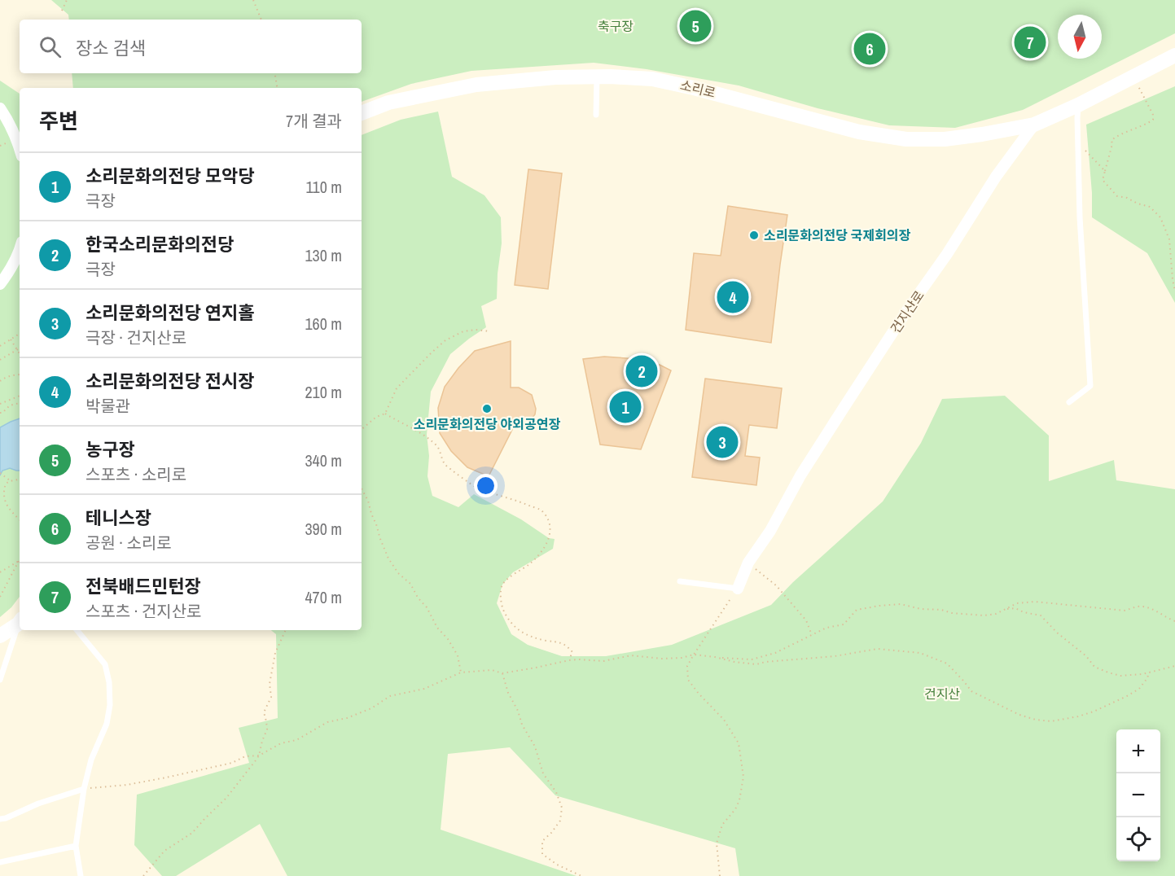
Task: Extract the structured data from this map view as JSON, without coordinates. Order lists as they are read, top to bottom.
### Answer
{
  "streets": {
    "street": ["소리로", "건지산로"]
  },
  "crossings": [
    ["소리로", "건지산로"]
  ],
  "parks": ["축구장", "건지산"],
  "places": ["소리문화의전당 국제회의장", "소리문화의전당 야외공연장"],
  "north": "bottom",
  "page": {
    "pins": [
      "5",
      "7",
      "6",
      "4",
      "2",
      "1",
      "3"
    ],
    "search": "장소 검색",
    "heading": ["주변", "7개 결과"],
    "list": [
      {
        "mark": "1",
        "name": "소리문화의전당 모악당",
        "note": "극장",
        "value": "110 m"
      },
      {
        "mark": "2",
        "name": "한국소리문화의전당",
        "note": "극장",
        "value": "130 m"
      },
      {
        "mark": "3",
        "name": "소리문화의전당 연지홀",
        "note": "극장 · 건지산로",
        "value": "160 m"
      },
      {
        "mark": "4",
        "name": "소리문화의전당 전시장",
        "note": "박물관",
        "value": "210 m"
      },
      {
        "mark": "5",
        "name": "농구장",
        "note": "스포츠 · 소리로",
        "value": "340 m"
      },
      {
        "mark": "6",
        "name": "테니스장",
        "note": "공원 · 소리로",
        "value": "390 m"
      },
      {
        "mark": "7",
        "name": "전북배드민턴장",
        "note": "스포츠 · 건지산로",
        "value": "470 m"
      }
    ],
    "map_buttons": ["+", "−"]
  }
}
